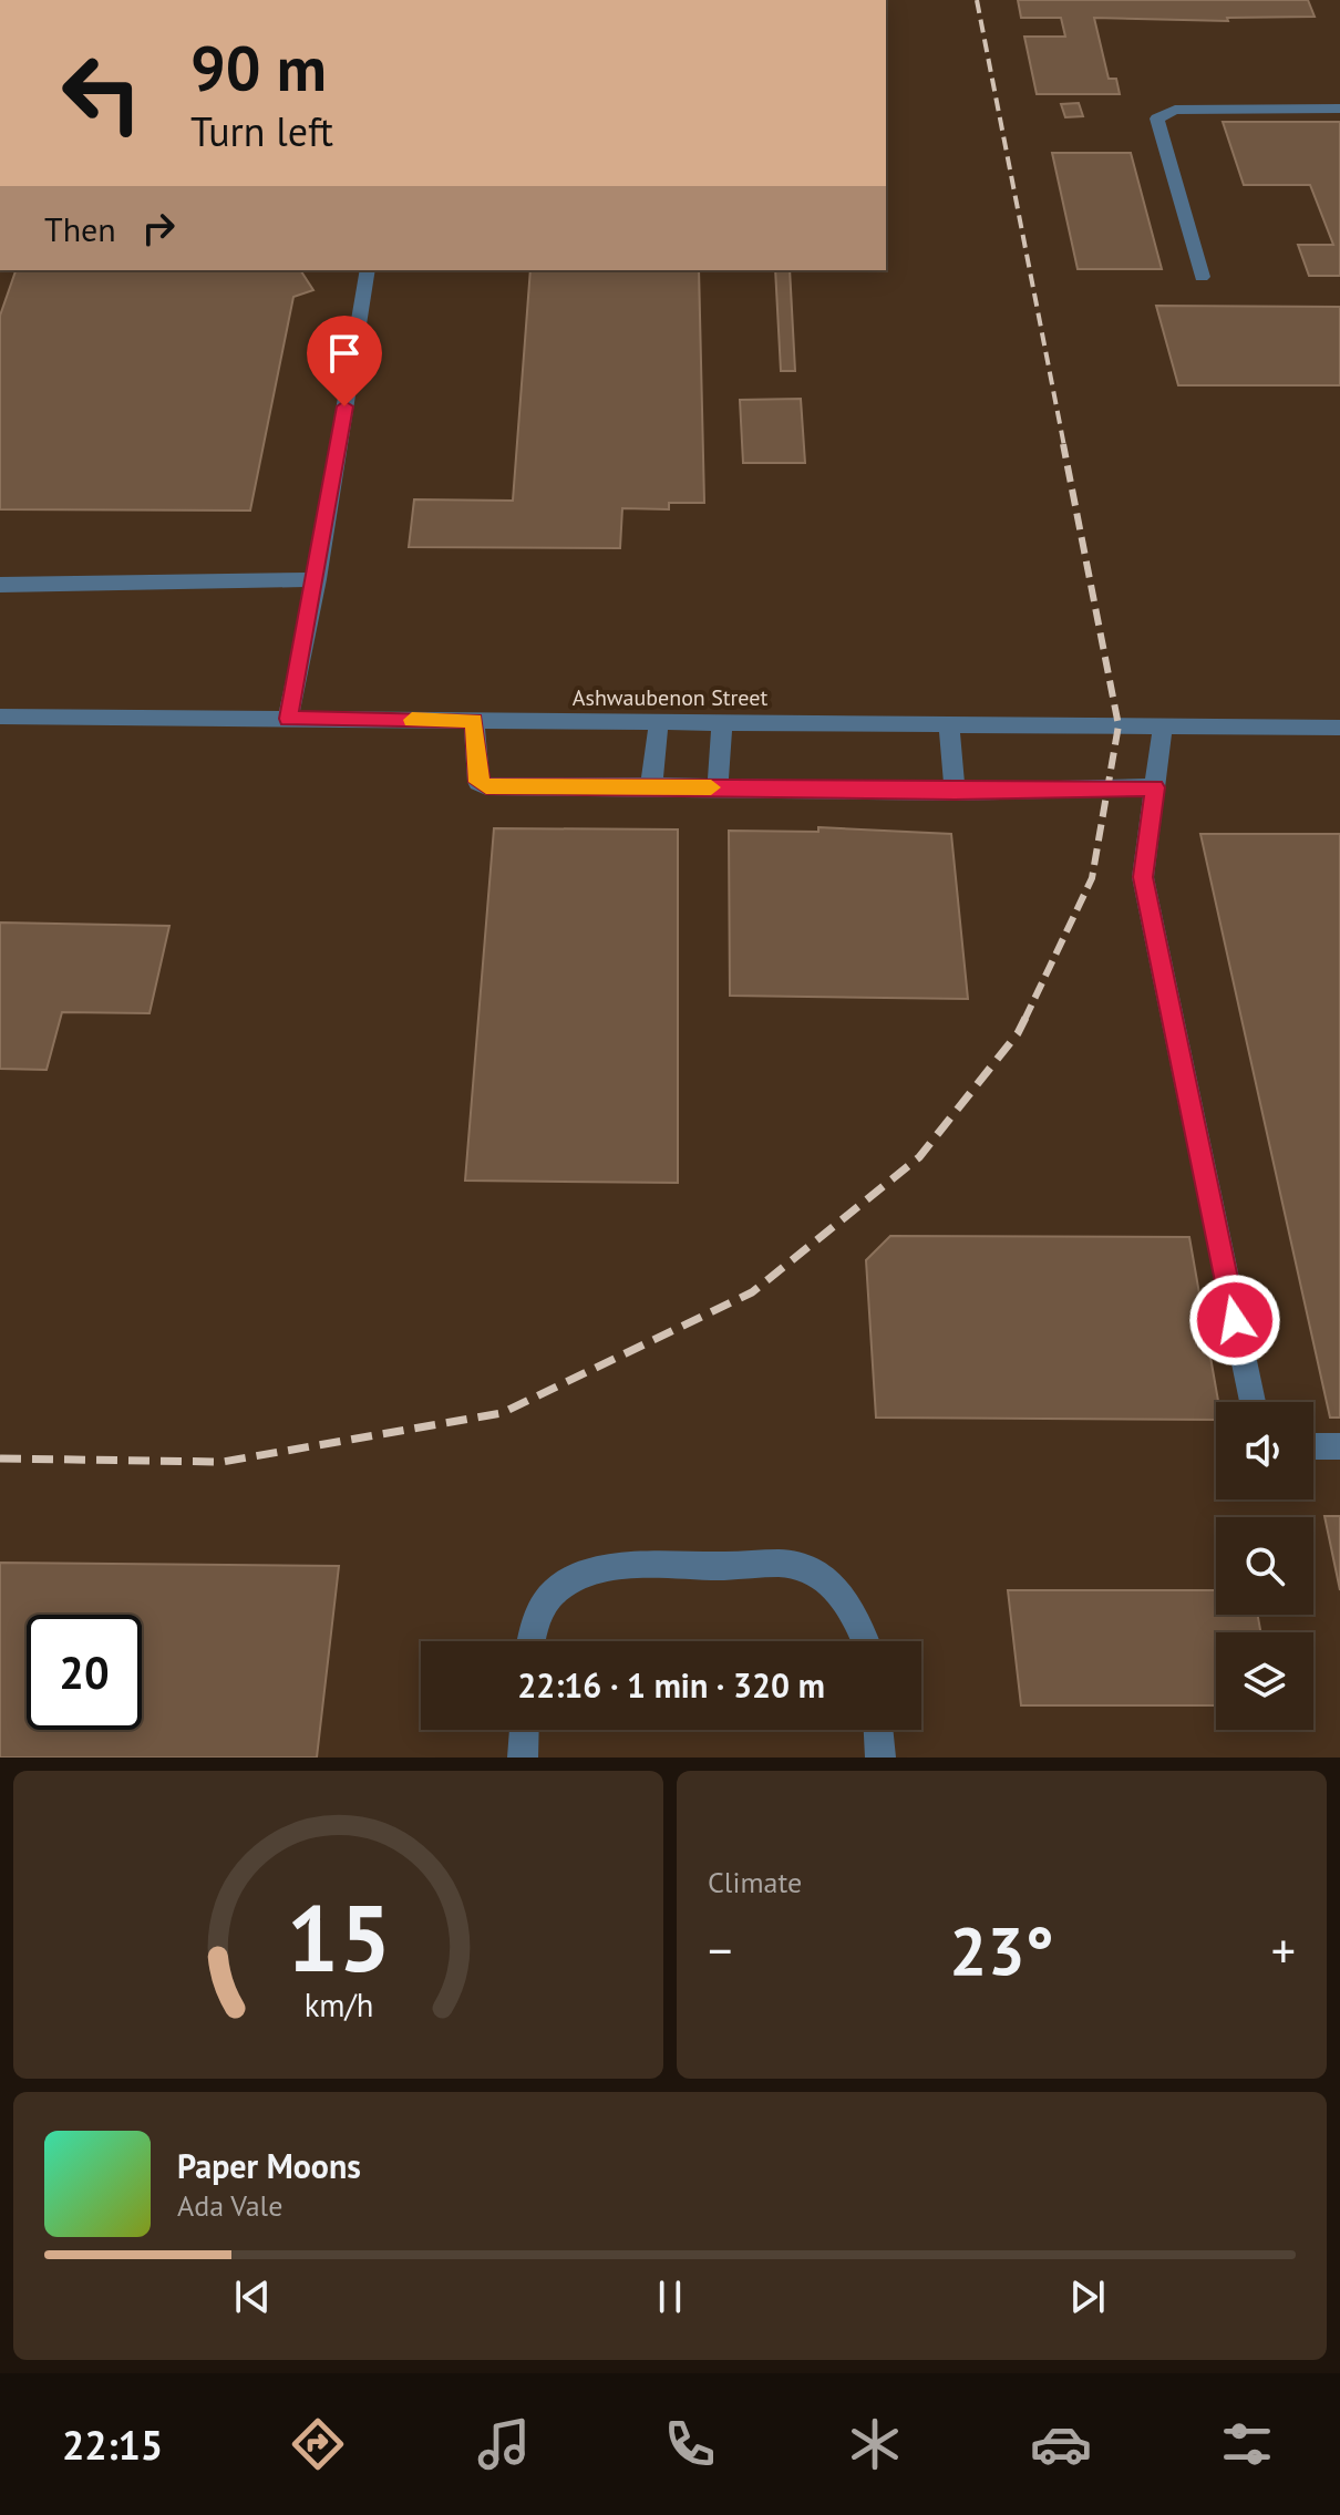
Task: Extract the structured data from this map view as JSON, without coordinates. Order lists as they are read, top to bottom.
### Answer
{
  "streets": {
    "street": ["Ashwaubenon Street"]
  },
  "page": {
    "turn": ["90 m", "Turn left"],
    "then": "Then",
    "limit": "20",
    "trip": "22:16 · 1 min · 320 m",
    "tile": "Climate",
    "heat": ["−", "23°", "+"],
    "song": ["Paper Moons", "Ada Vale"],
    "tabs": "22:15",
    "gauge": ["15", "km/h"]
  }
}
